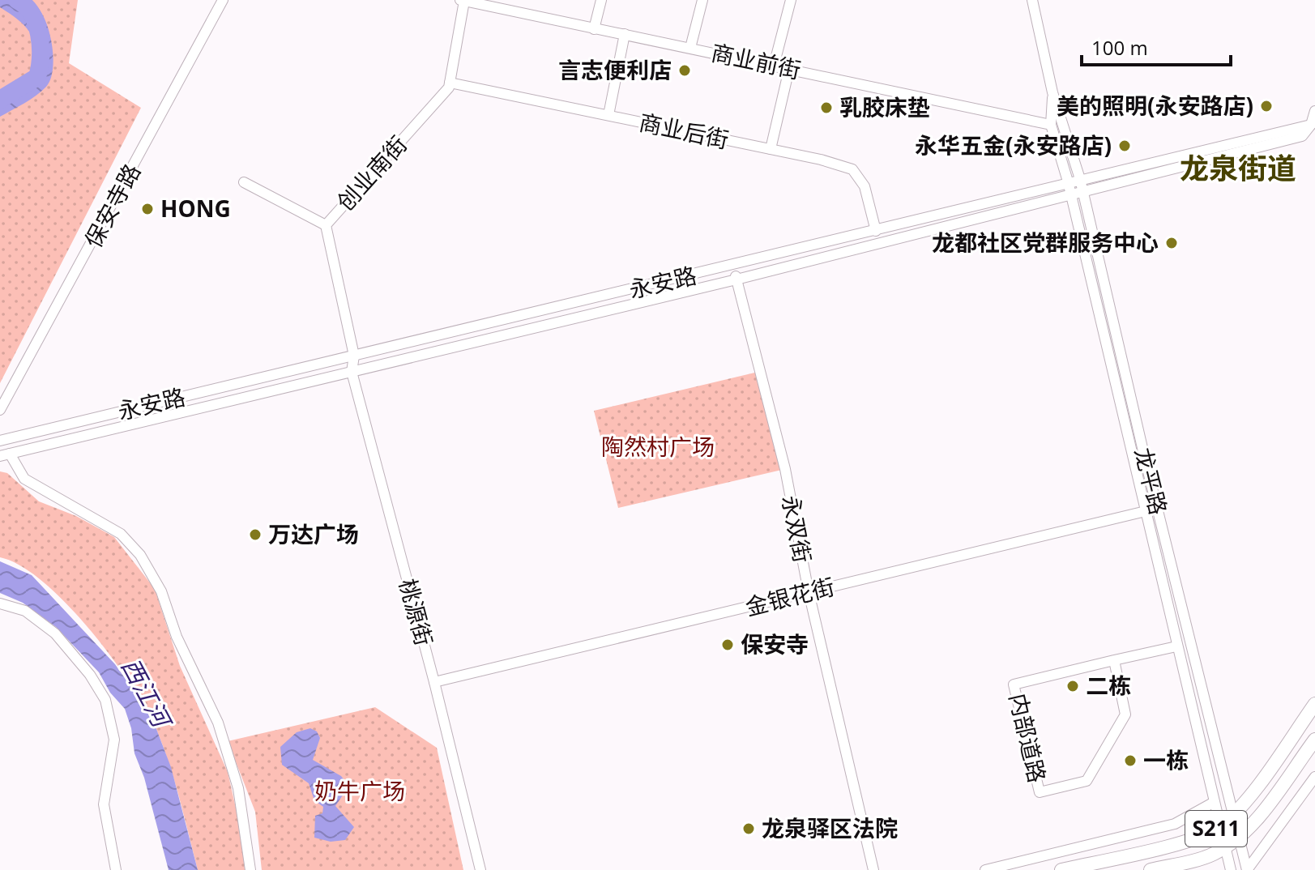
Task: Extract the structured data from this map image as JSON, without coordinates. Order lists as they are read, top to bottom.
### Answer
{
  "streets": {
    "main road": ["S211"],
    "street": [
      "商业前街",
      "商业后街",
      "创业南街",
      "保安寺路",
      "永安路",
      "龙平路",
      "永双街",
      "金银花街",
      "桃源街",
      "内部道路"
    ]
  },
  "crossings": [
    ["商业前街", "创业南街"],
    ["商业前街", "龙平路"],
    ["商业后街", "创业南街"],
    ["商业后街", "永安路"],
    ["创业南街", "永安路"],
    ["创业南街", "桃源街"],
    ["永安路", "龙平路"],
    ["永安路", "永双街"],
    ["永安路", "桃源街"],
    ["龙平路", "金银花街"],
    ["龙平路", "内部道路"],
    ["龙平路", "S211"],
    ["永双街", "金银花街"],
    ["金银花街", "桃源街"]
  ],
  "districts": ["龙泉街道"],
  "water": ["西江河"],
  "parks": ["陶然村广场", "奶牛广场"],
  "places": [
    "言志便利店",
    "美的照明(永安路店)",
    "乳胶床垫",
    "永华五金(永安路店)",
    "HONG",
    "龙都社区党群服务中心",
    "万达广场",
    "保安寺",
    "二栋",
    "一栋",
    "龙泉驿区法院"
  ],
  "scale_bar": "100 m"
}
